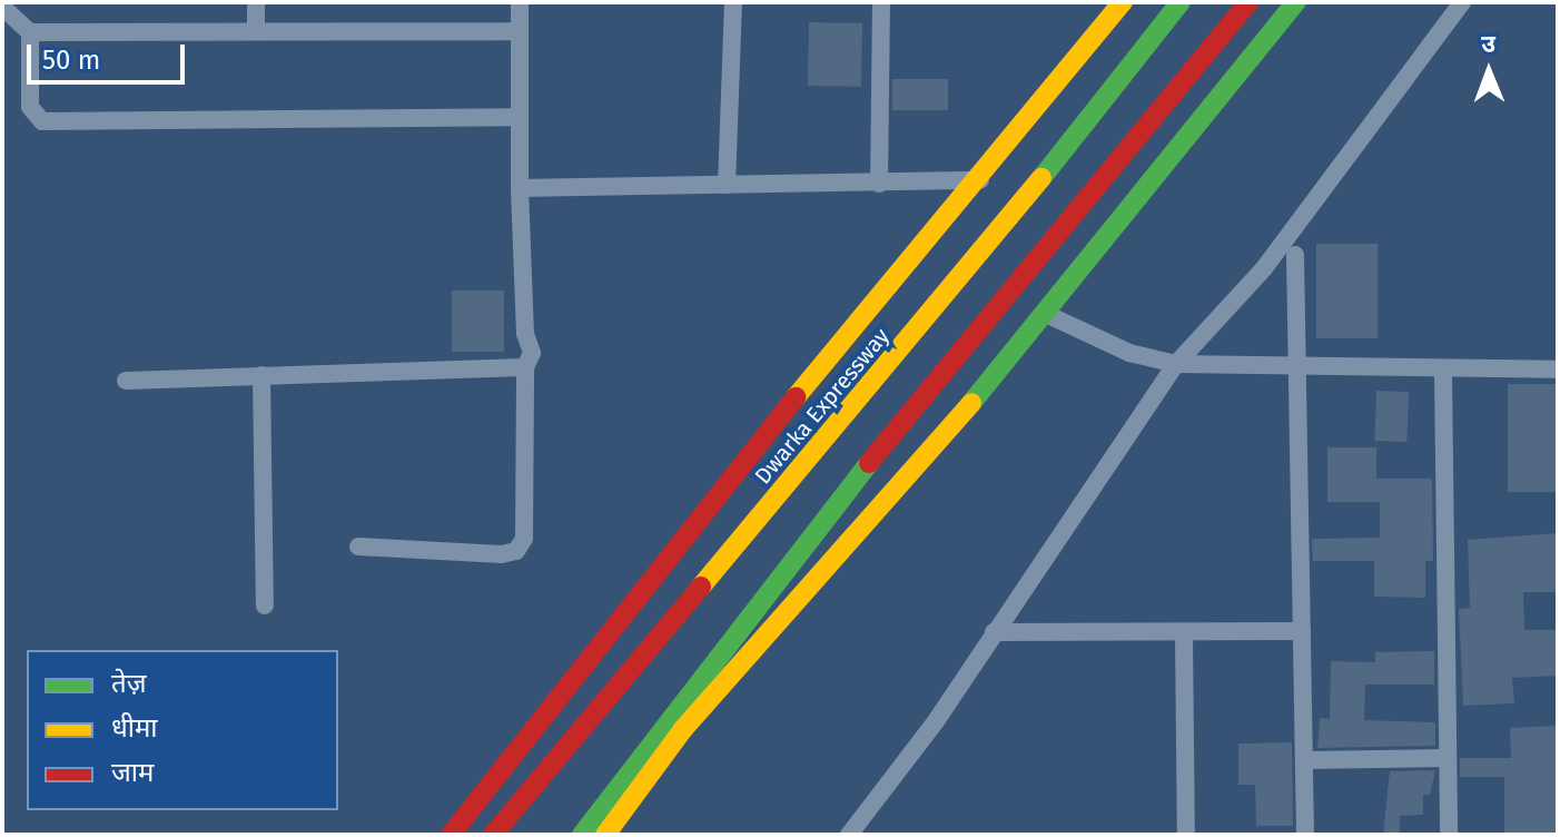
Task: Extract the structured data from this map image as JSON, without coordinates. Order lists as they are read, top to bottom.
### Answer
{
  "streets": {
    "main road": ["Dwarka Expressway"]
  },
  "legend": ["तेज़", "धीमा", "जाम"],
  "scale_bar": "50 m",
  "north": "top"
}
